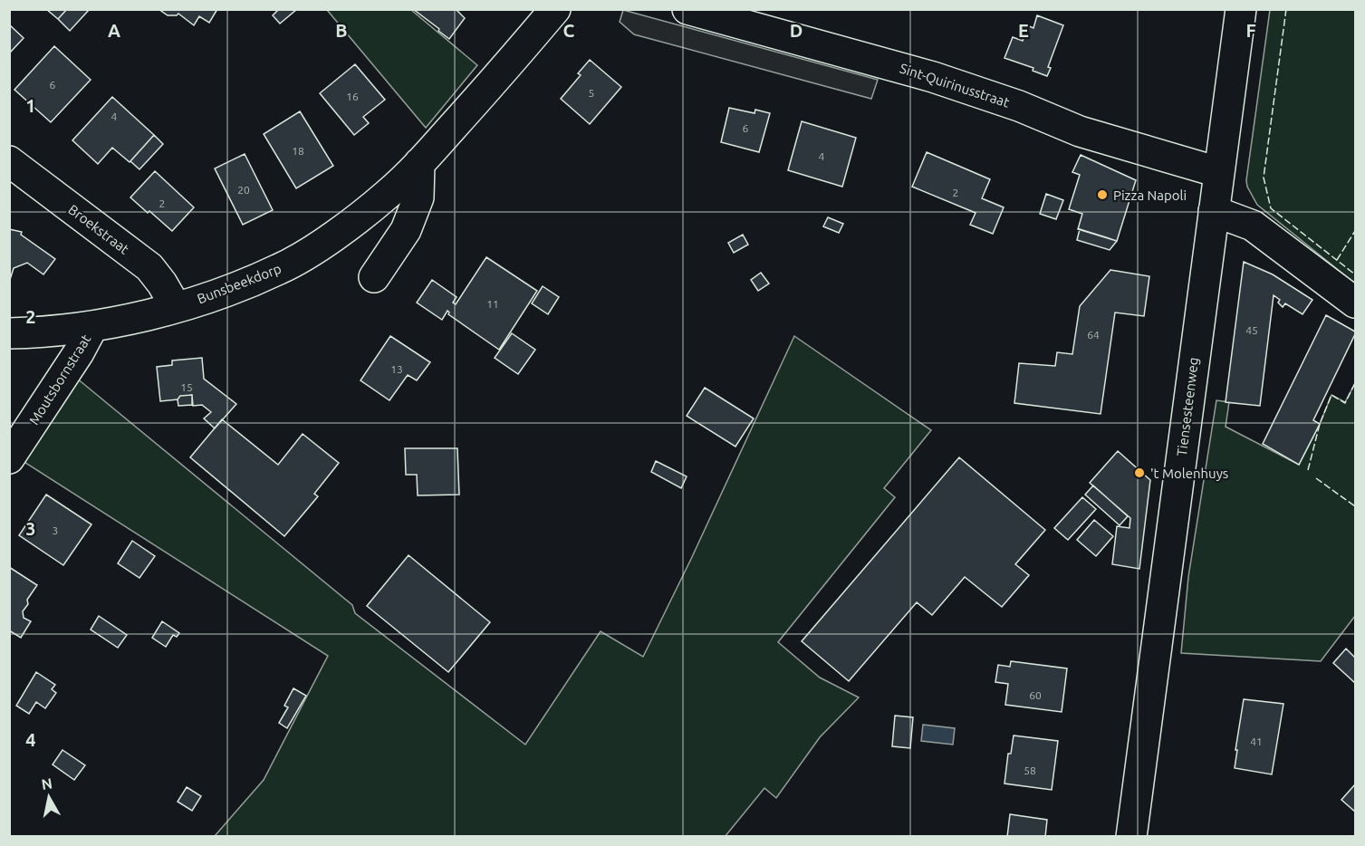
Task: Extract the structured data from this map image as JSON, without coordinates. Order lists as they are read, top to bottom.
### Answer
{
  "streets": {
    "street": [
      "Sint-Quirinusstraat",
      "Broekstraat",
      "Bunsbeekdorp",
      "Moutsbornstraat",
      "Tiensesteenweg"
    ]
  },
  "crossings": [
    ["Sint-Quirinusstraat", "Tiensesteenweg"],
    ["Broekstraat", "Bunsbeekdorp"],
    ["Bunsbeekdorp", "Moutsbornstraat"]
  ],
  "places": ["Pizza Napoli", "'t Molenhuys"],
  "house_numbers": [
    "6",
    "5",
    "16",
    "4",
    "6",
    "18",
    "4",
    "20",
    "2",
    "2",
    "11",
    "45",
    "64",
    "13",
    "15",
    "3",
    "60",
    "41",
    "58"
  ],
  "north": "top",
  "grid": {
    "columns": [
      "A",
      "B",
      "C",
      "D",
      "E",
      "F"
    ],
    "rows": [
      "1",
      "2",
      "3",
      "4"
    ]
  }
}
